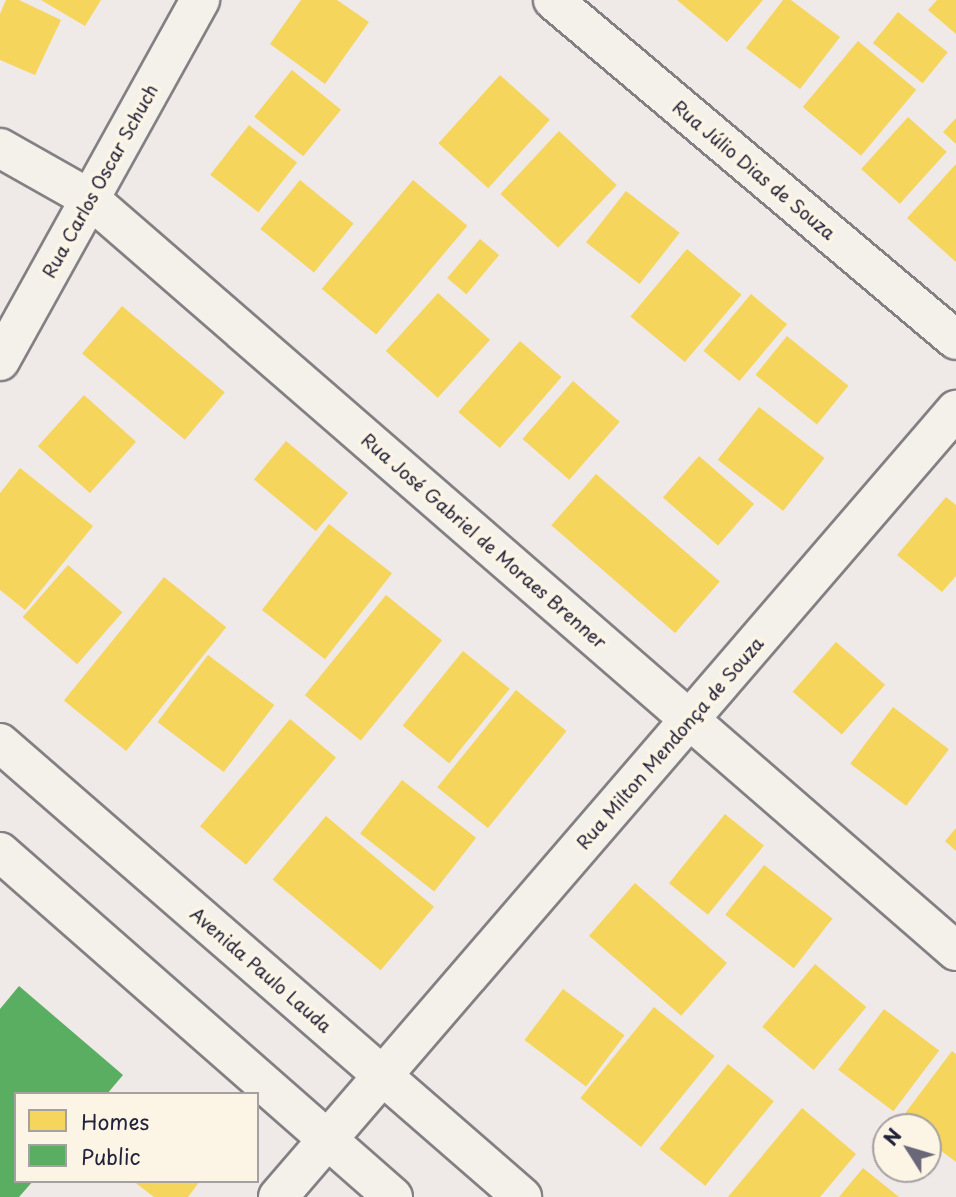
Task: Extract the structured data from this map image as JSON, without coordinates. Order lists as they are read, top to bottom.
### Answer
{
  "streets": {
    "street": [
      "Rua Júlio Dias de Souza",
      "Rua Carlos Oscar Schuch",
      "Rua José Gabriel de Moraes Brenner",
      "Rua Milton Mendonça de Souza",
      "Avenida Paulo Lauda"
    ]
  },
  "crossings": [
    ["Rua Carlos Oscar Schuch", "Rua José Gabriel de Moraes Brenner"],
    ["Rua José Gabriel de Moraes Brenner", "Rua Milton Mendonça de Souza"],
    ["Rua Milton Mendonça de Souza", "Avenida Paulo Lauda"]
  ],
  "legend": ["Homes", "Public"],
  "north": "top left"
}
